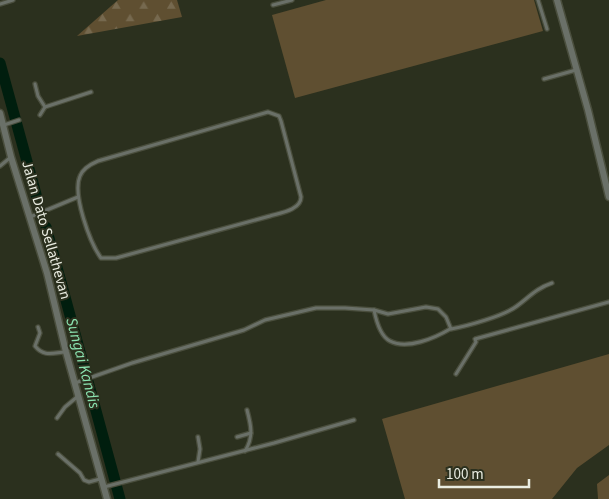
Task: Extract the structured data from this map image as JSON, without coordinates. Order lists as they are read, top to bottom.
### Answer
{
  "streets": {
    "street": ["Jalan Dato Sellathevan"]
  },
  "water": ["Sungai Kandis"],
  "scale_bar": "100 m"
}
